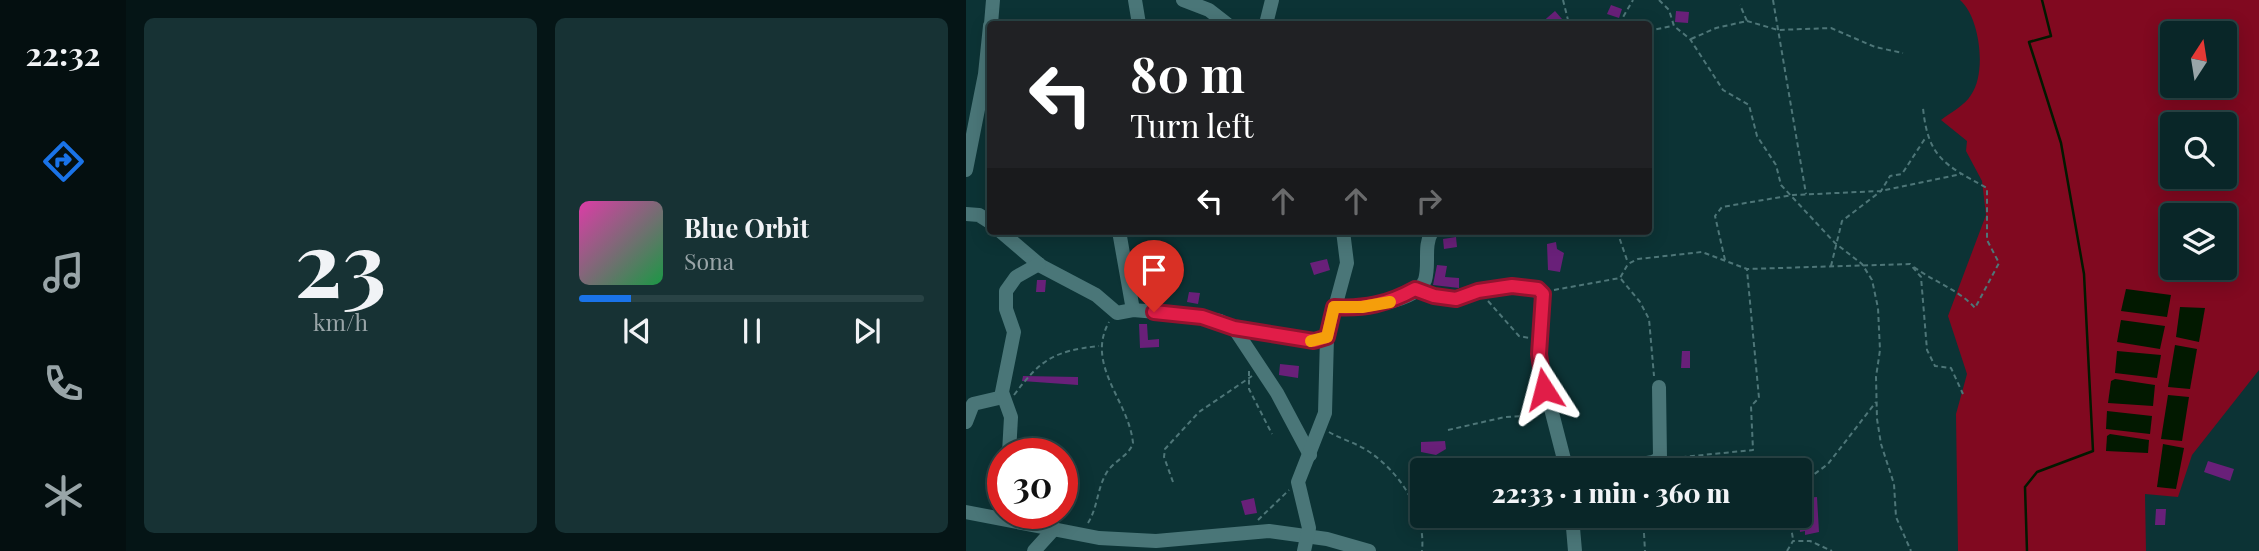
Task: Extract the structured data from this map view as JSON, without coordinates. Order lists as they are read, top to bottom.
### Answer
{
  "north": "top",
  "page": {
    "tabs": "22:32",
    "tile": ["23", "km/h"],
    "turn": ["80 m", "Turn left"],
    "song": ["Blue Orbit", "Sona"],
    "limit": "30",
    "trip": "22:33 · 1 min · 360 m"
  }
}
